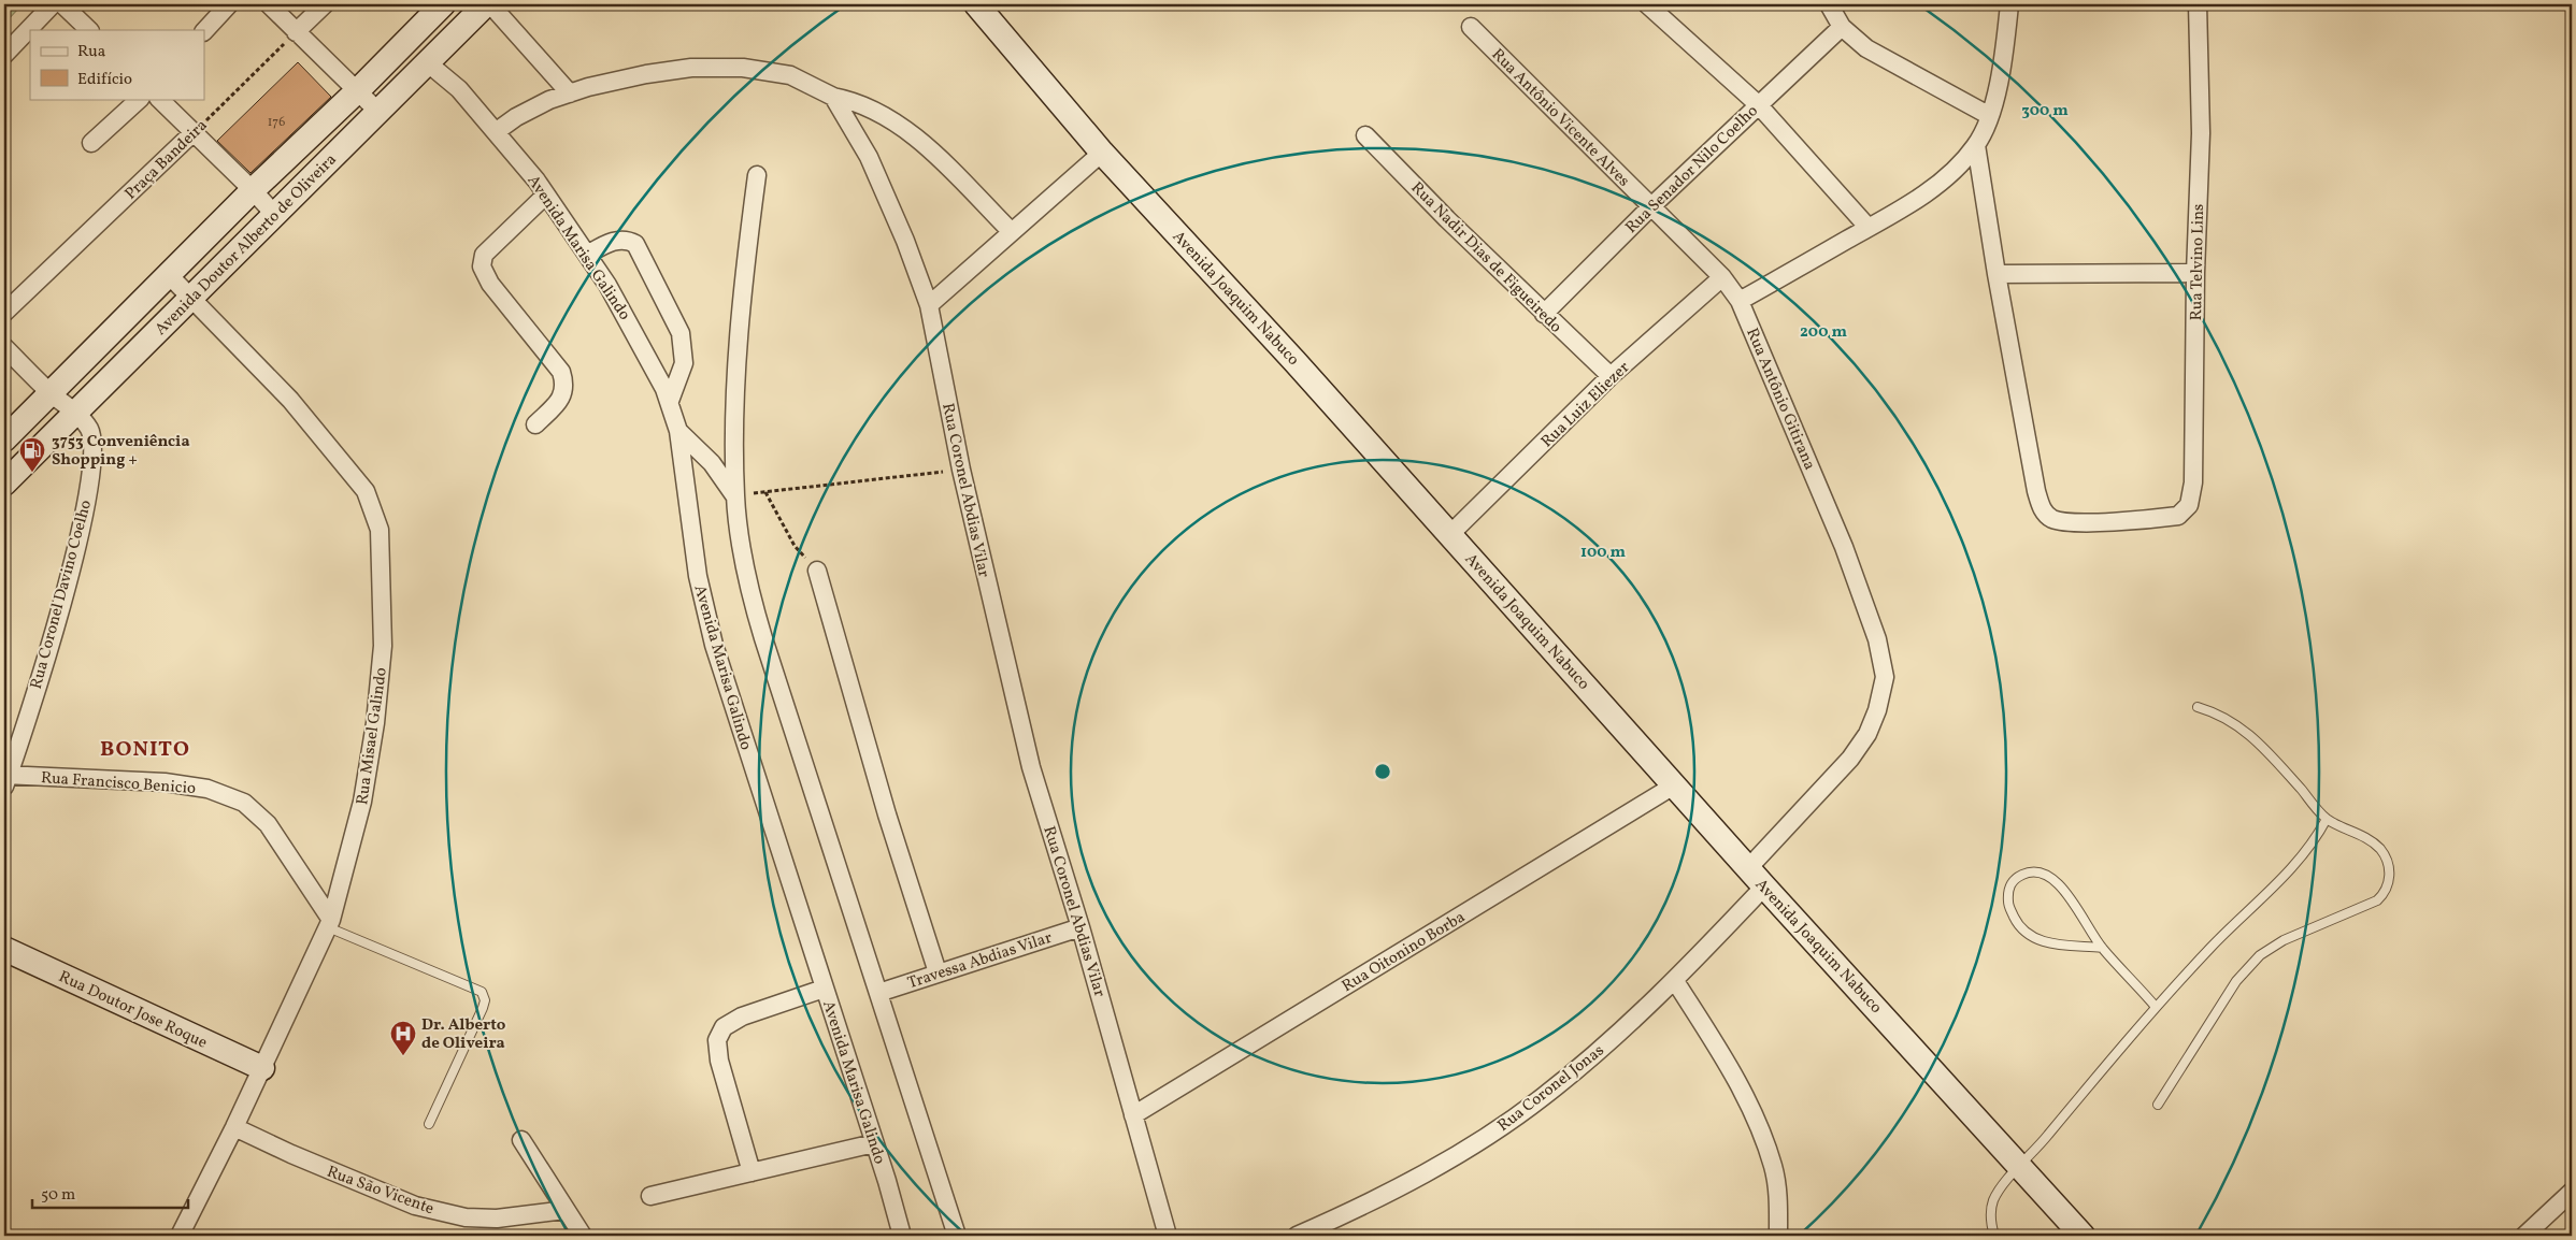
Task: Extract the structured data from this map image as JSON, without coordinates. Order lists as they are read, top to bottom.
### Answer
{
  "streets": {
    "street": [
      "Rua Antônio Vicente Alves",
      "Praça Bandeira",
      "Rua Senador Nilo Coelho",
      "Avenida Doutor Alberto de Oliveira",
      "Avenida Marisa Galindo",
      "Rua Nadir Dias de Figueiredo",
      "Rua Telvino Lins",
      "Avenida Joaquim Nabuco",
      "Rua Antônio Gitirana",
      "Rua Luiz Eliezer",
      "Rua Coronel Abdias Vilar",
      "Rua Coronel Davino Coelho",
      "Rua Misael Galindo",
      "Rua Francisco Benicio",
      "Rua Oitonino Borba",
      "Travessa Abdias Vilar",
      "Rua Doutor Jose Roque",
      "Rua Coronel Jonas",
      "Rua São Vicente"
    ]
  },
  "crossings": [
    ["Rua Antônio Vicente Alves", "Rua Senador Nilo Coelho"],
    ["Rua Antônio Vicente Alves", "Rua Antônio Gitirana"],
    ["Rua Antônio Vicente Alves", "Rua Luiz Eliezer"],
    ["Rua Senador Nilo Coelho", "Rua Nadir Dias de Figueiredo"],
    ["Avenida Doutor Alberto de Oliveira", "Avenida Marisa Galindo"],
    ["Avenida Doutor Alberto de Oliveira", "Rua Coronel Davino Coelho"],
    ["Avenida Doutor Alberto de Oliveira", "Rua Misael Galindo"],
    ["Rua Nadir Dias de Figueiredo", "Rua Luiz Eliezer"],
    ["Avenida Joaquim Nabuco", "Rua Antônio Gitirana"],
    ["Avenida Joaquim Nabuco", "Rua Luiz Eliezer"],
    ["Avenida Joaquim Nabuco", "Rua Oitonino Borba"],
    ["Avenida Joaquim Nabuco", "Rua Coronel Jonas"],
    ["Rua Coronel Abdias Vilar", "Rua Oitonino Borba"],
    ["Rua Coronel Abdias Vilar", "Travessa Abdias Vilar"],
    ["Rua Coronel Davino Coelho", "Rua Francisco Benicio"],
    ["Rua Misael Galindo", "Rua Francisco Benicio"],
    ["Rua Misael Galindo", "Rua Doutor Jose Roque"],
    ["Rua Misael Galindo", "Rua São Vicente"]
  ],
  "districts": ["BONITO"],
  "places": {
    "fuel station": ["3753 Conveniência Shopping +"],
    "hospital": ["Dr. Alberto de Oliveira"]
  },
  "house_numbers": ["176"],
  "legend": ["Rua", "Edifício"],
  "scale_bar": "50 m",
  "rings": ["300 m", "200 m", "100 m"]
}
